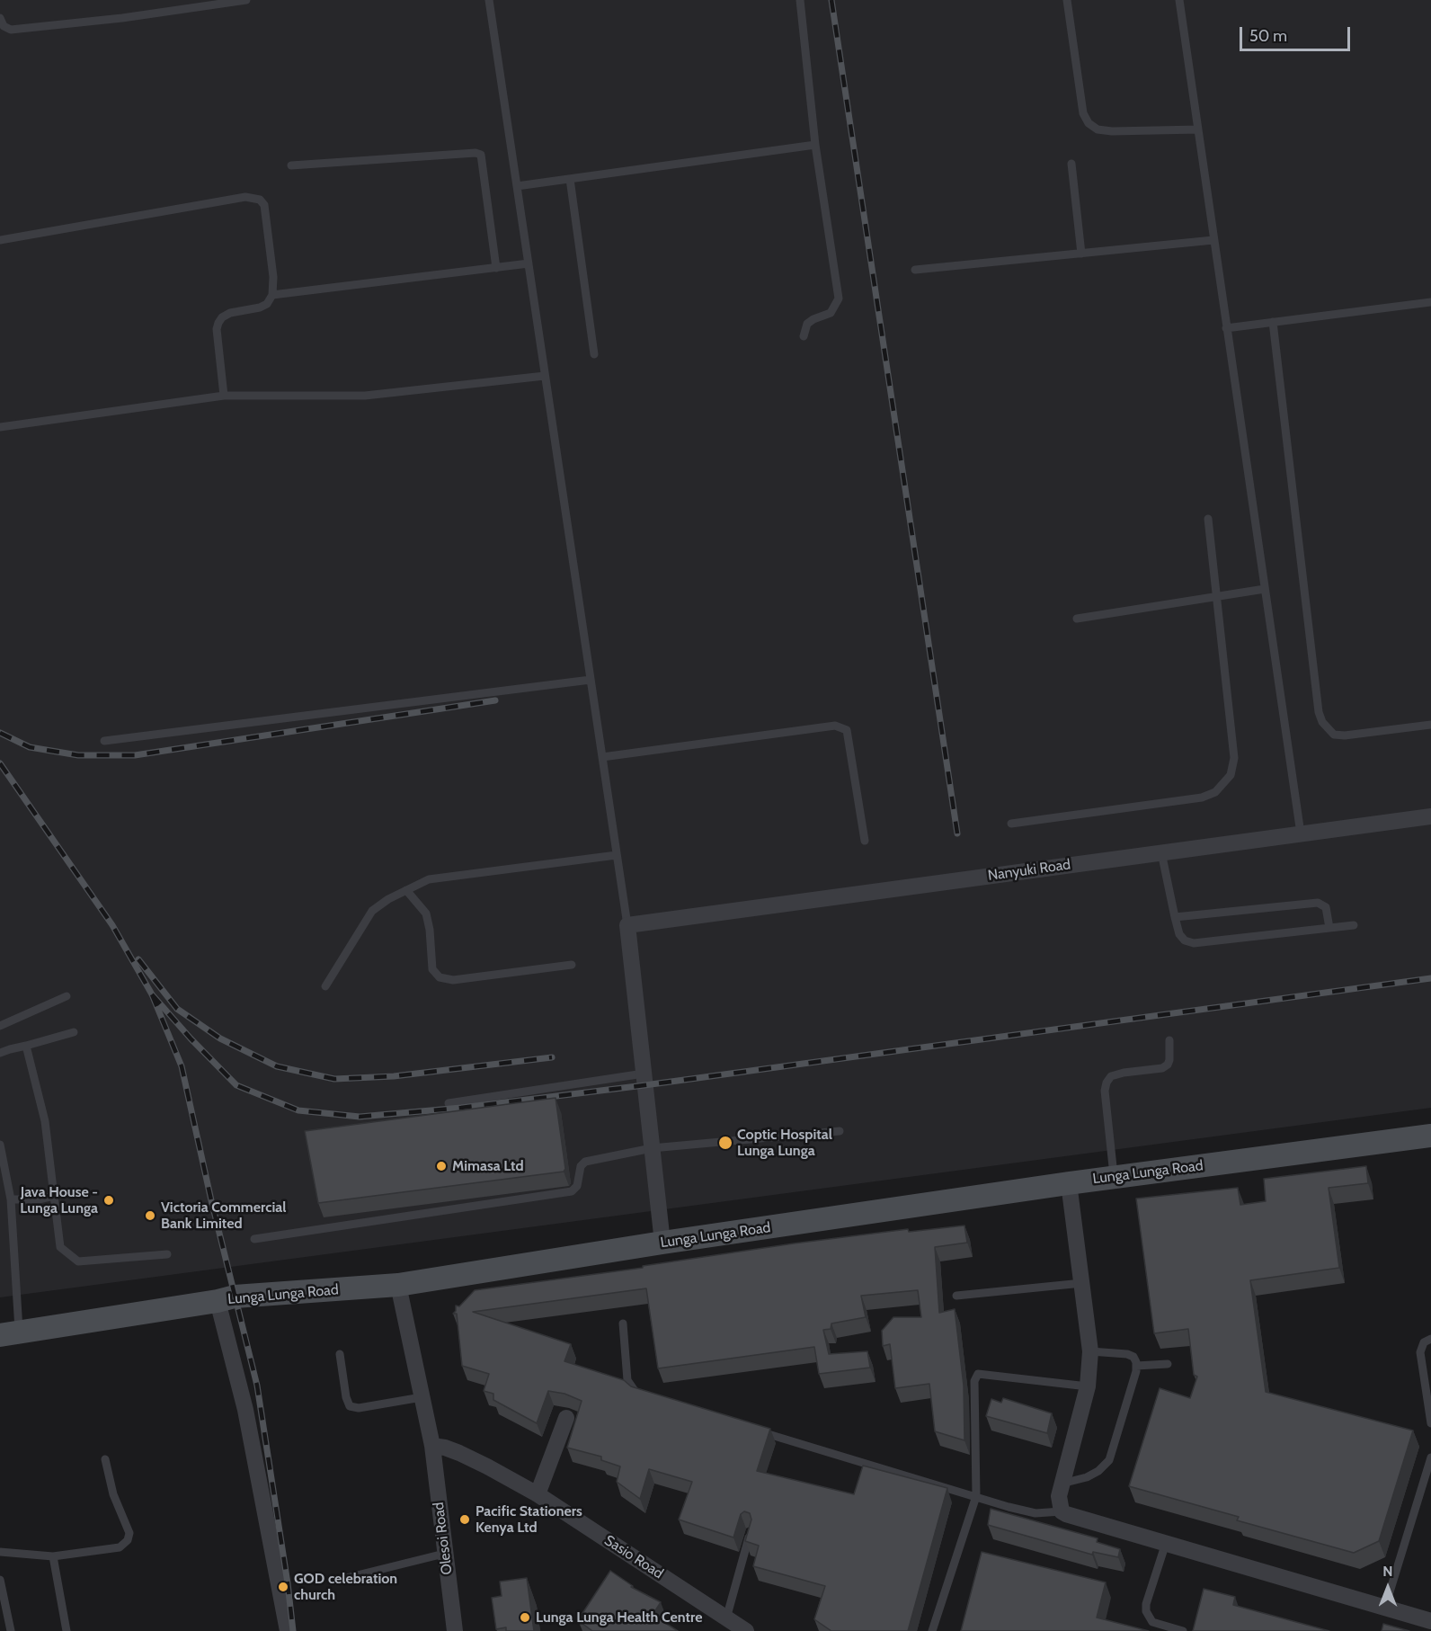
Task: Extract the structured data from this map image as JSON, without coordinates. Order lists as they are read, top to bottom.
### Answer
{
  "streets": {
    "main road": ["Lunga Lunga Road"],
    "street": ["Nanyuki Road", "Olesoi Road", "Sasio Road"]
  },
  "crossings": [
    ["Lunga Lunga Road", "Olesoi Road"],
    ["Olesoi Road", "Sasio Road"]
  ],
  "places": [
    "Coptic Hospital Lunga Lunga",
    "Mimasa Ltd",
    "Java House - Lunga Lunga",
    "Victoria Commercial Bank Limited",
    "Pacific Stationers Kenya Ltd",
    "GOD celebration church",
    "Lunga Lunga Health Centre"
  ],
  "scale_bar": "50 m",
  "north": "top"
}
